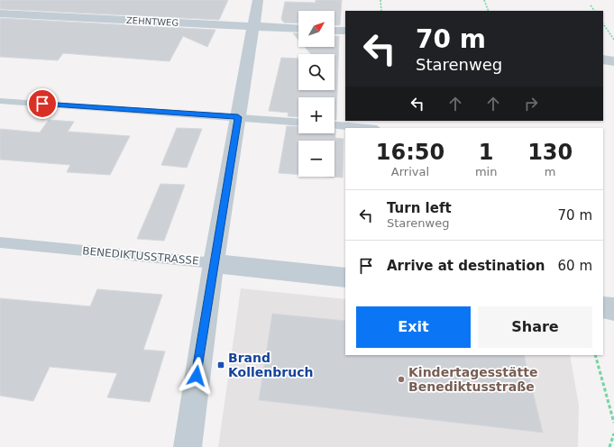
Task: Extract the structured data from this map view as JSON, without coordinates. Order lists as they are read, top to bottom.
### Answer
{
  "streets": {
    "street": ["ZEHNTWEG", "BENEDIKTUSSTRASSE"]
  },
  "places": {
    "transit": ["Brand Kollenbruch"],
    "other": ["Kindertagesstätte Benediktusstraße"]
  },
  "north": "top right",
  "page": {
    "map_buttons": ["+", "−"],
    "turn": ["70 m", "Starenweg"],
    "eta": [
      "16:50",
      "Arrival",
      "1",
      "min",
      "130",
      "m"
    ],
    "list": [
      {
        "name": "Turn left",
        "note": "Starenweg",
        "value": "70 m"
      },
      {
        "name": "Arrive at destination",
        "value": "60 m"
      }
    ],
    "buttons": ["Exit", "Share"]
  }
}
